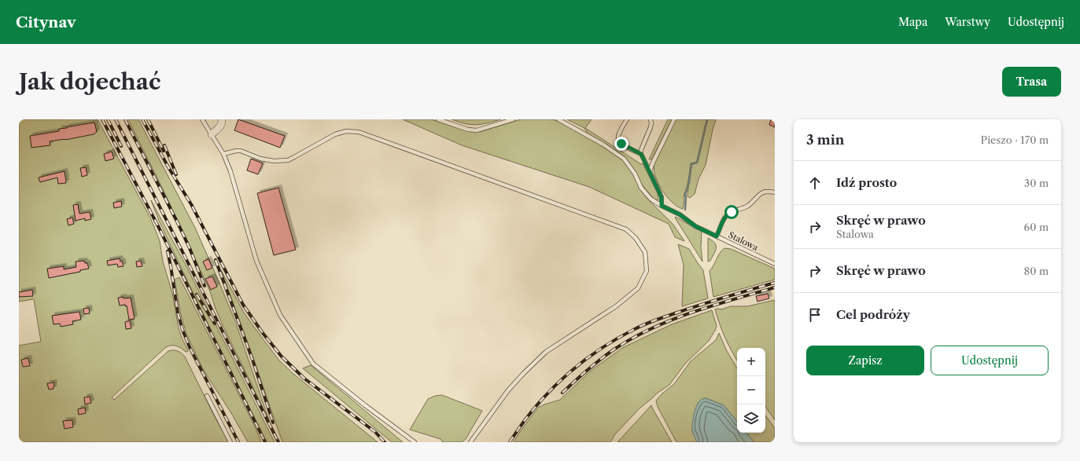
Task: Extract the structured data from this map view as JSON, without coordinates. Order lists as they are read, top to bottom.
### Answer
{
  "streets": {
    "lane": ["Stalowa"]
  },
  "page": {
    "header": "Citynav",
    "nav": ["Mapa", "Warstwy", "Udostępnij"],
    "buttons": [
      "Trasa",
      ["Zapisz", "Udostępnij"]
    ],
    "title": "Jak dojechać",
    "heading": ["3 min", "Pieszo · 170 m"],
    "list": [
      ["Idź prosto", "30 m"],
      ["Skręć w prawo", "Stalowa", "60 m"],
      ["Skręć w prawo", "80 m"],
      "Cel podróży"
    ],
    "map_buttons": ["+", "−"]
  }
}
